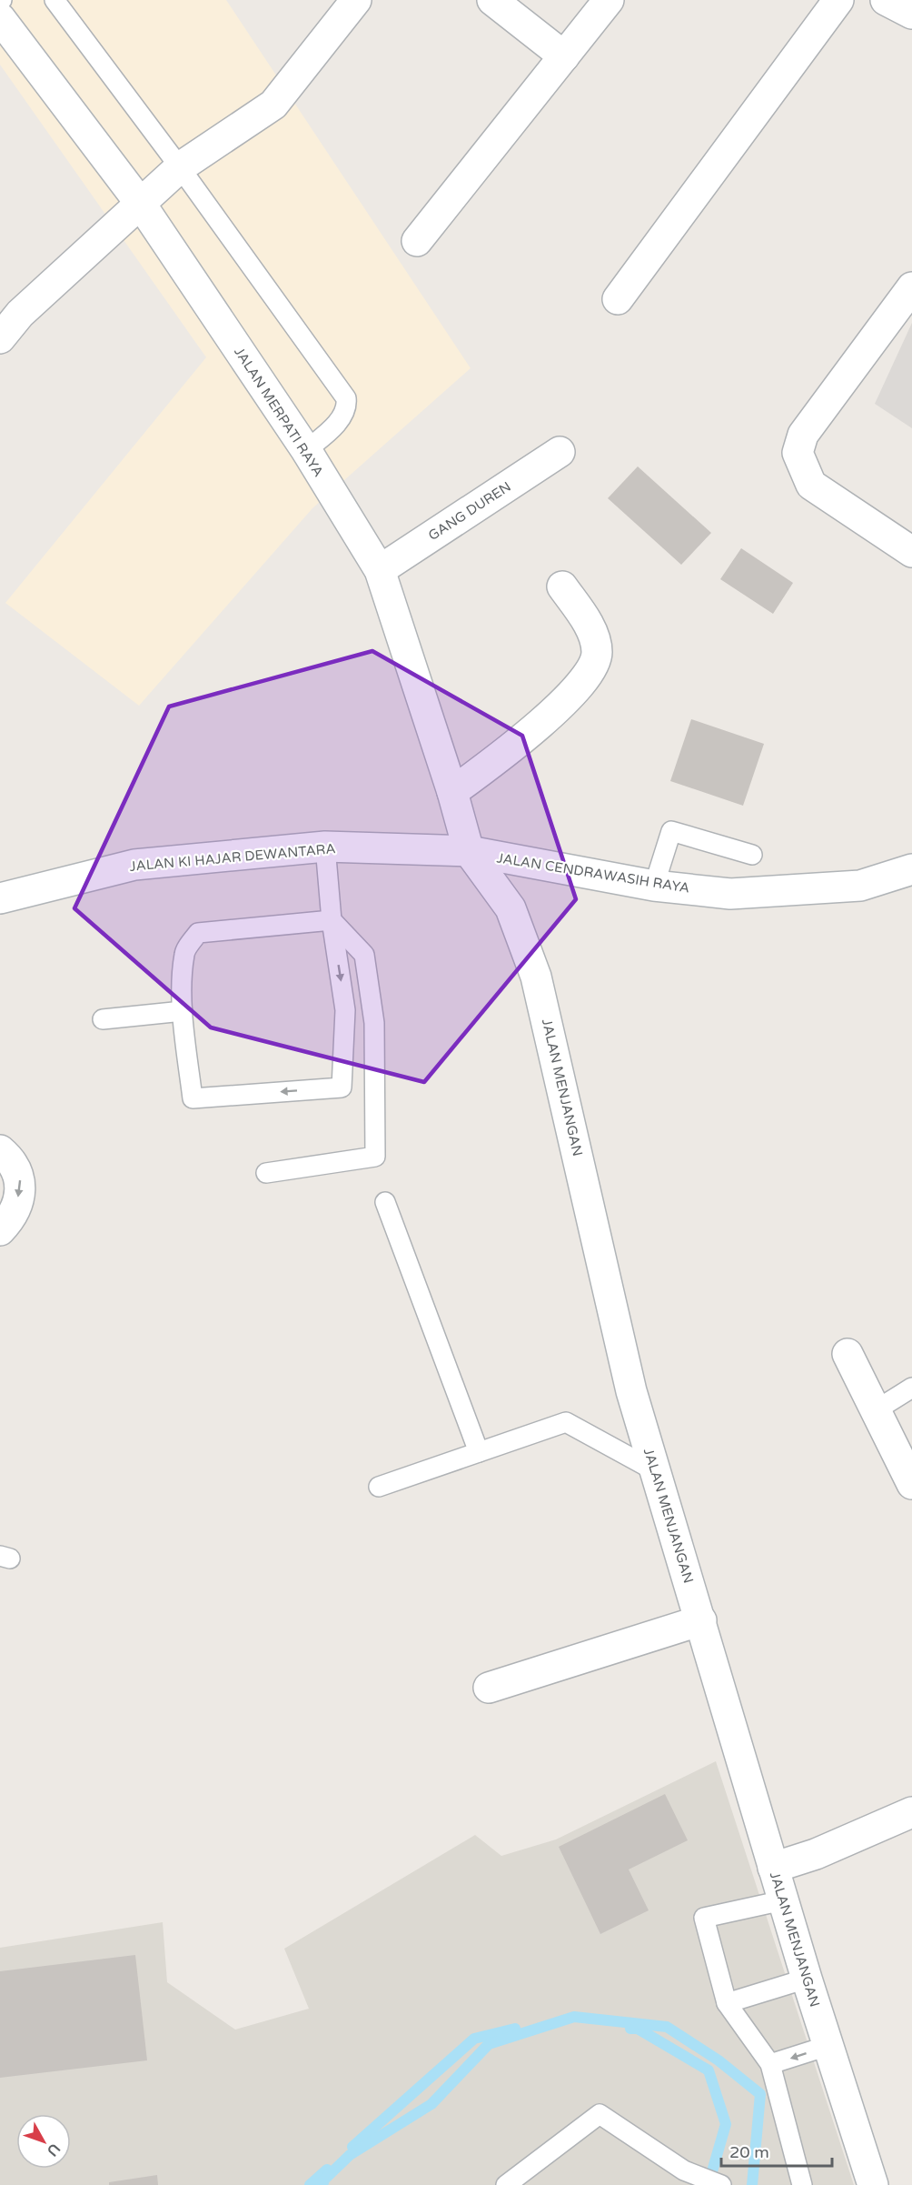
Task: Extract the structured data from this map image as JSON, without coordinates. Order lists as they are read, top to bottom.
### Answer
{
  "streets": {
    "main road": [
      "JALAN MERPATI RAYA",
      "GANG DUREN",
      "JALAN KI HAJAR DEWANTARA",
      "JALAN CENDRAWASIH RAYA",
      "JALAN MENJANGAN"
    ]
  },
  "crossings": [
    ["JALAN MERPATI RAYA", "GANG DUREN"],
    ["JALAN MERPATI RAYA", "JALAN KI HAJAR DEWANTARA"],
    ["JALAN MERPATI RAYA", "JALAN CENDRAWASIH RAYA"],
    ["JALAN MERPATI RAYA", "JALAN MENJANGAN"],
    ["JALAN KI HAJAR DEWANTARA", "JALAN CENDRAWASIH RAYA"],
    ["JALAN KI HAJAR DEWANTARA", "JALAN MENJANGAN"],
    ["JALAN CENDRAWASIH RAYA", "JALAN MENJANGAN"]
  ],
  "scale_bar": "20 m",
  "north": "bottom right"
}
